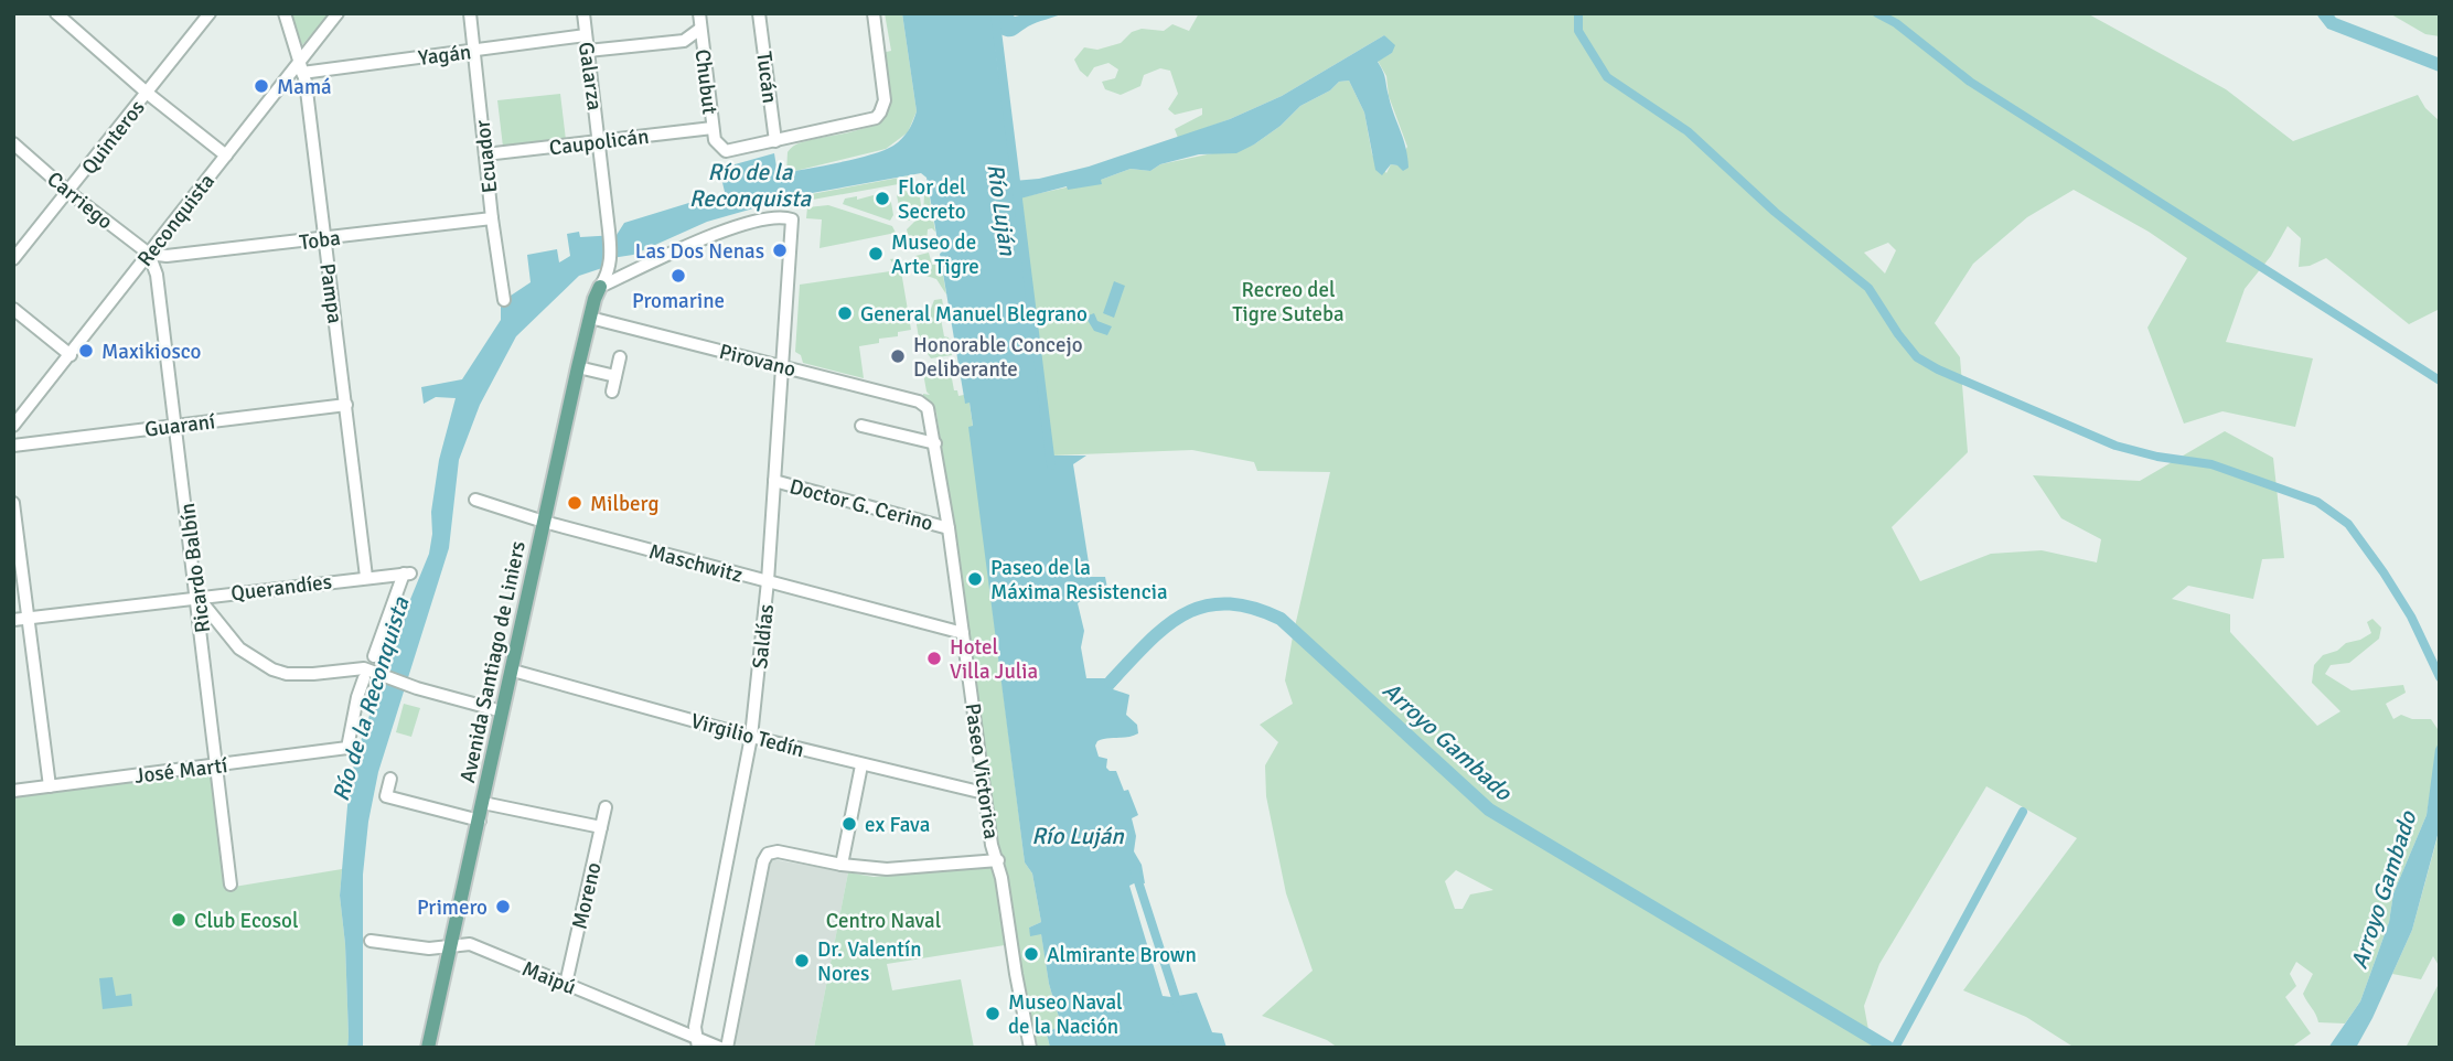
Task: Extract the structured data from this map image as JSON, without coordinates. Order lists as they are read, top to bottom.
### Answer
{
  "streets": {
    "main road": ["Avenida Santiago de Liniers"],
    "street": [
      "Yagán",
      "Galarza",
      "Tucán",
      "Chubut",
      "Quinteros",
      "Caupolicán",
      "Ecuador",
      "Carriego",
      "Reconquista",
      "Toba",
      "Pampa",
      "Pirovano",
      "Guaraní",
      "Doctor G. Cerino",
      "Maschwitz",
      "Ricardo Balbín",
      "Querandíes",
      "Saldías",
      "Virgilio Tedín",
      "José Martí",
      "Paseo Victorica",
      "Moreno",
      "Maipú"
    ]
  },
  "crossings": [
    ["Yagán", "Galarza"],
    ["Yagán", "Ecuador"],
    ["Yagán", "Reconquista"],
    ["Yagán", "Pampa"],
    ["Galarza", "Caupolicán"],
    ["Galarza", "Avenida Santiago de Liniers"],
    ["Tucán", "Chubut"],
    ["Chubut", "Caupolicán"],
    ["Quinteros", "Carriego"],
    ["Caupolicán", "Ecuador"],
    ["Ecuador", "Toba"],
    ["Carriego", "Reconquista"],
    ["Carriego", "Toba"],
    ["Carriego", "Ricardo Balbín"],
    ["Reconquista", "Toba"],
    ["Reconquista", "Pampa"],
    ["Reconquista", "Ricardo Balbín"],
    ["Toba", "Pampa"],
    ["Toba", "Ricardo Balbín"],
    ["Pampa", "Guaraní"],
    ["Pampa", "Querandíes"],
    ["Pirovano", "Saldías"],
    ["Pirovano", "Avenida Santiago de Liniers"],
    ["Pirovano", "Paseo Victorica"],
    ["Guaraní", "Ricardo Balbín"],
    ["Doctor G. Cerino", "Saldías"],
    ["Doctor G. Cerino", "Paseo Victorica"],
    ["Maschwitz", "Saldías"],
    ["Maschwitz", "Avenida Santiago de Liniers"],
    ["Maschwitz", "Paseo Victorica"],
    ["Ricardo Balbín", "Querandíes"],
    ["Ricardo Balbín", "José Martí"],
    ["Saldías", "Virgilio Tedín"],
    ["Saldías", "Maipú"],
    ["Avenida Santiago de Liniers", "Virgilio Tedín"],
    ["Avenida Santiago de Liniers", "Maipú"],
    ["Virgilio Tedín", "Paseo Victorica"],
    ["Moreno", "Maipú"]
  ],
  "water": ["Río de la Reconquista", "Río Luján", "Arroyo Gambado"],
  "parks": ["Recreo del Tigre Suteba", "Centro Naval"],
  "places": [
    "Mamá",
    "Flor del Secreto",
    "Las Dos Nenas",
    "Museo de Arte Tigre",
    "Promarine",
    "General Manuel Blegrano",
    "Maxikiosco",
    "Honorable Concejo Deliberante",
    "Milberg",
    "Paseo de la Máxima Resistencia",
    "Hotel Villa Julia",
    "ex Fava",
    "Primero",
    "Club Ecosol",
    "Almirante Brown",
    "Dr. Valentín Nores",
    "Museo Naval de la Nación"
  ]
}
